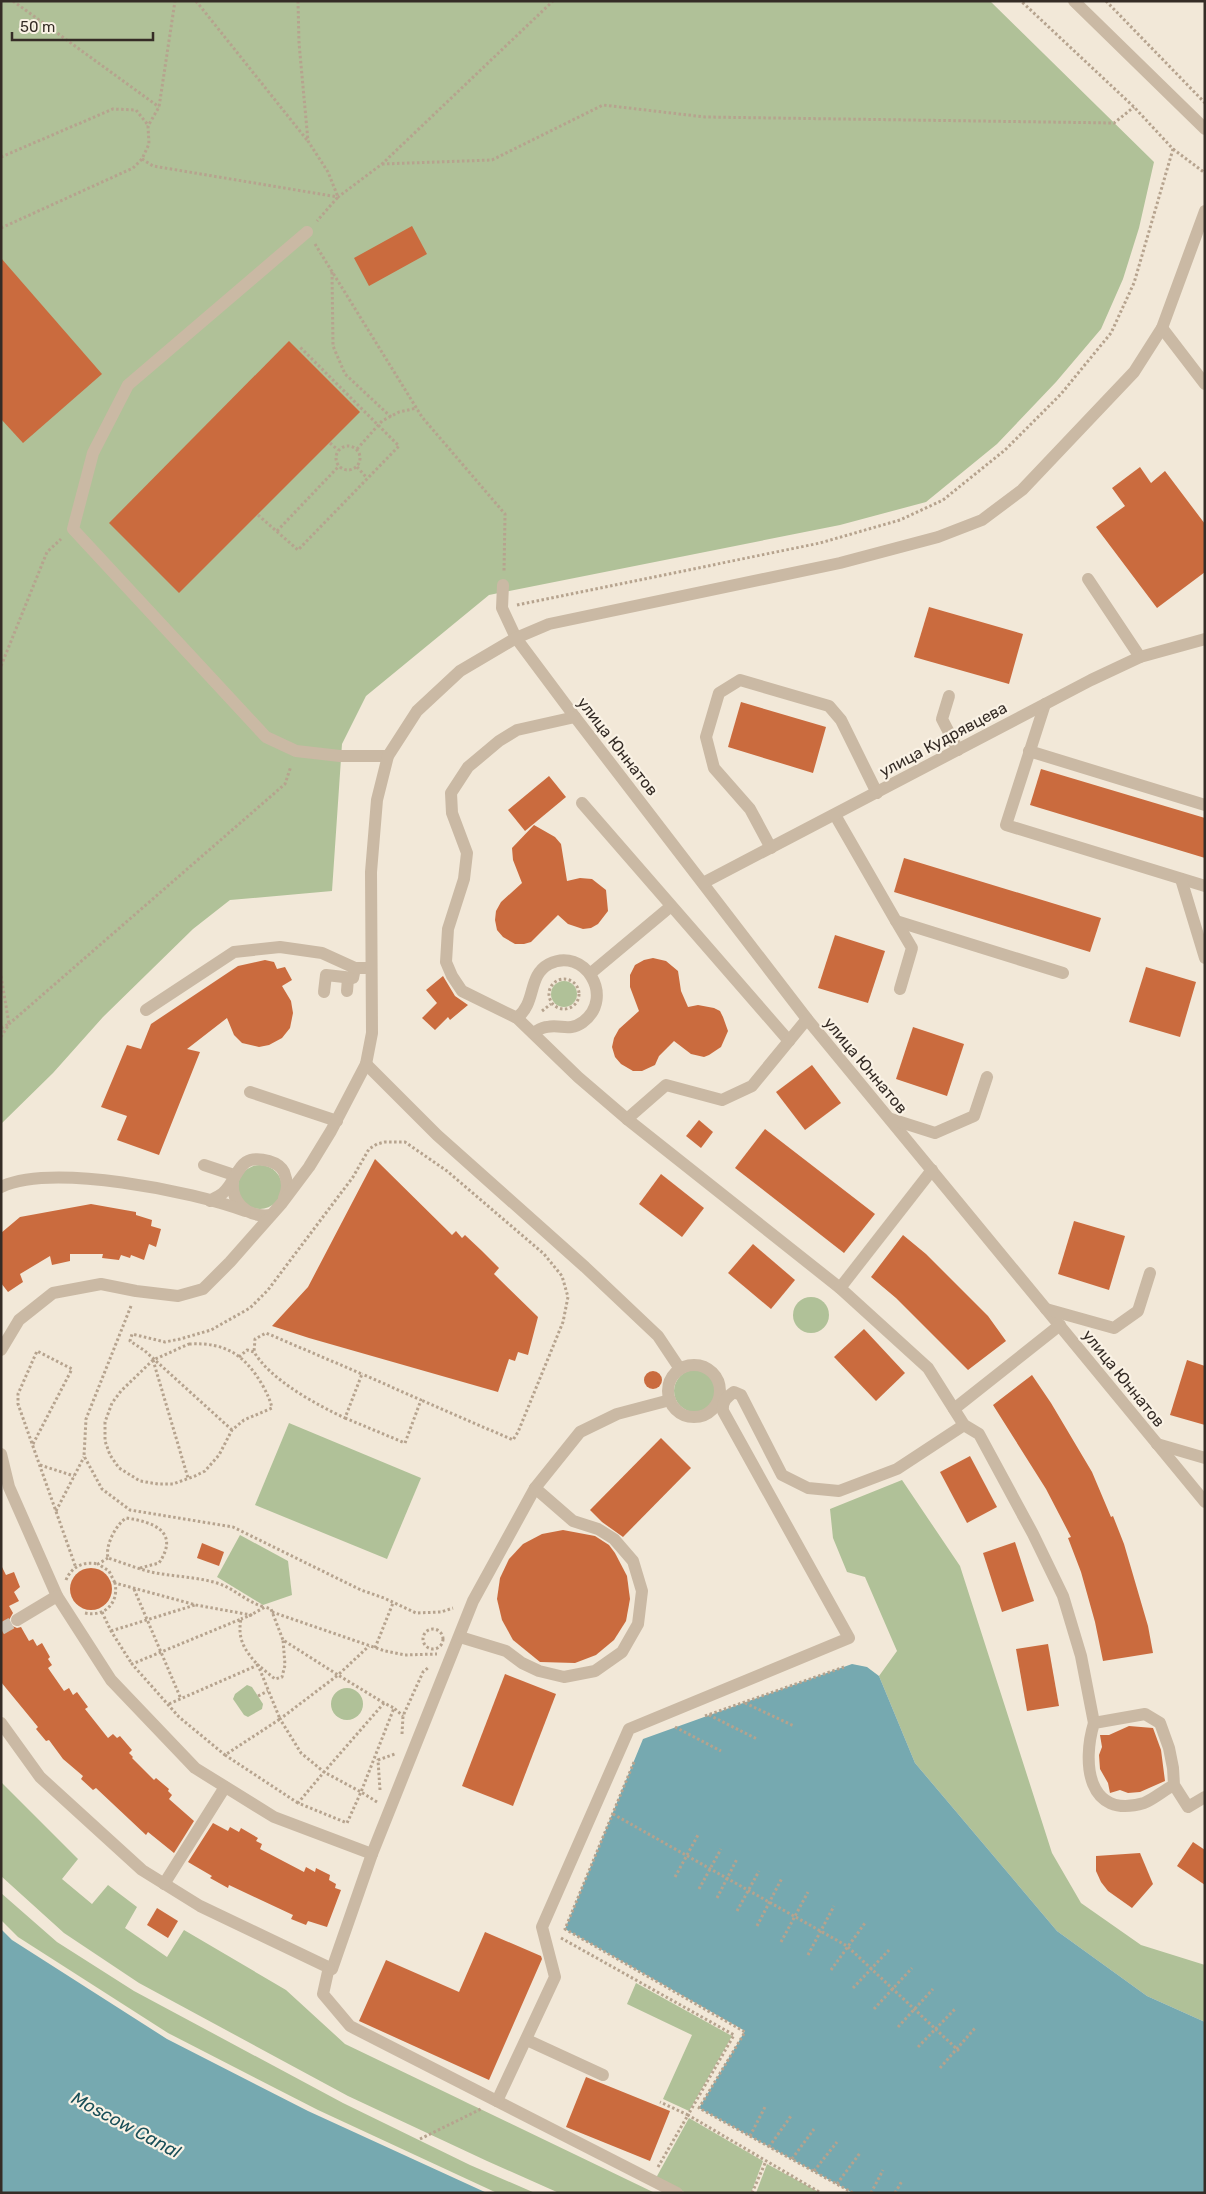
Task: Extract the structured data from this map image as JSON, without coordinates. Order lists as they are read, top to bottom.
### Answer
{
  "streets": {
    "street": ["улица Кудрявцева", "улица Юннатов"]
  },
  "crossings": [
    ["улица Кудрявцева", "улица Юннатов"]
  ],
  "water": ["Moscow Canal"],
  "scale_bar": "50 m"
}
